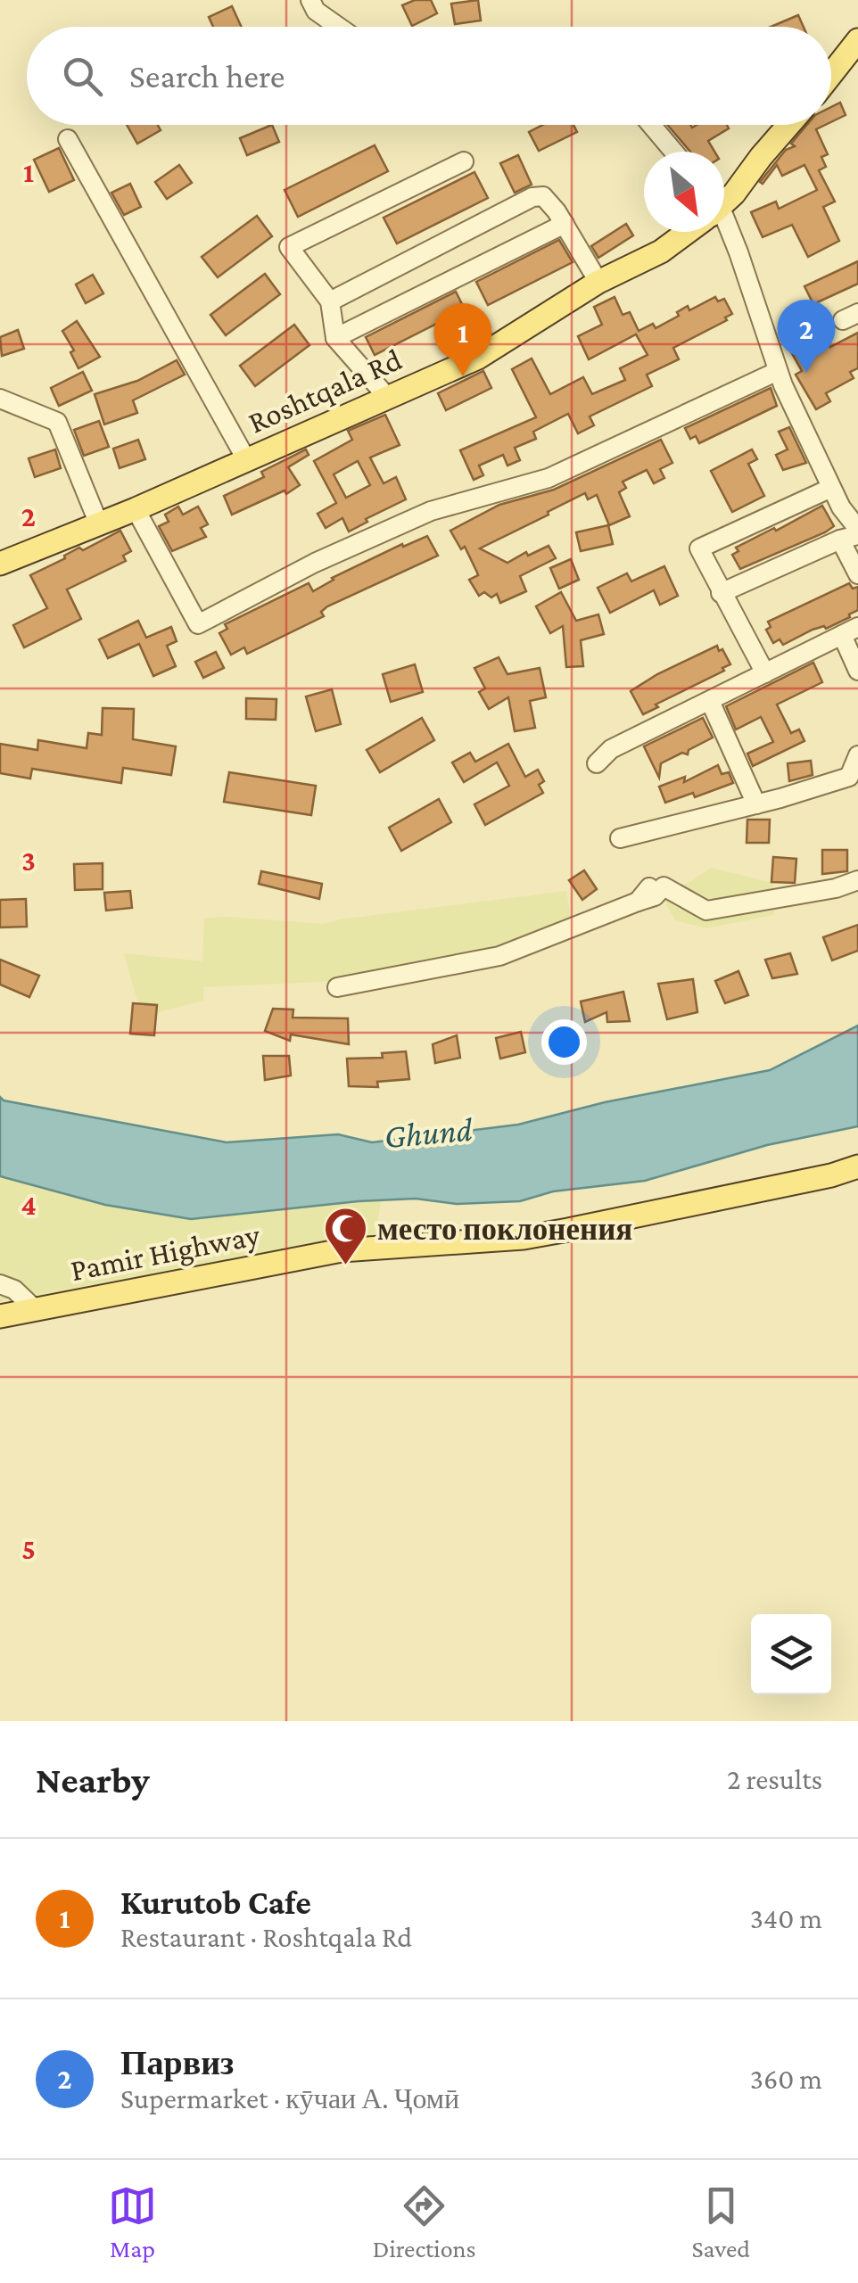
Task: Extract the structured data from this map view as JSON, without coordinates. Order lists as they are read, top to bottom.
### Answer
{
  "streets": {
    "main road": ["Roshtqala Rd", "Pamir Highway"]
  },
  "water": ["Ghund"],
  "places": {
    "mosque": ["место поклонения"]
  },
  "north": "bottom right",
  "page": {
    "search": "Search here",
    "pins": ["2", "1"],
    "heading": ["Nearby", "2 results"],
    "list": [
      {
        "mark": "1",
        "name": "Kurutob Cafe",
        "note": "Restaurant · Roshtqala Rd",
        "value": "340 m"
      },
      {
        "mark": "2",
        "name": "Парвиз",
        "note": "Supermarket · кӯчаи А. Ҷомӣ",
        "value": "360 m"
      }
    ],
    "nav": ["Map", "Directions", "Saved"]
  },
  "grid": {
    "rows": [
      "1",
      "2",
      "3",
      "4",
      "5"
    ]
  }
}
